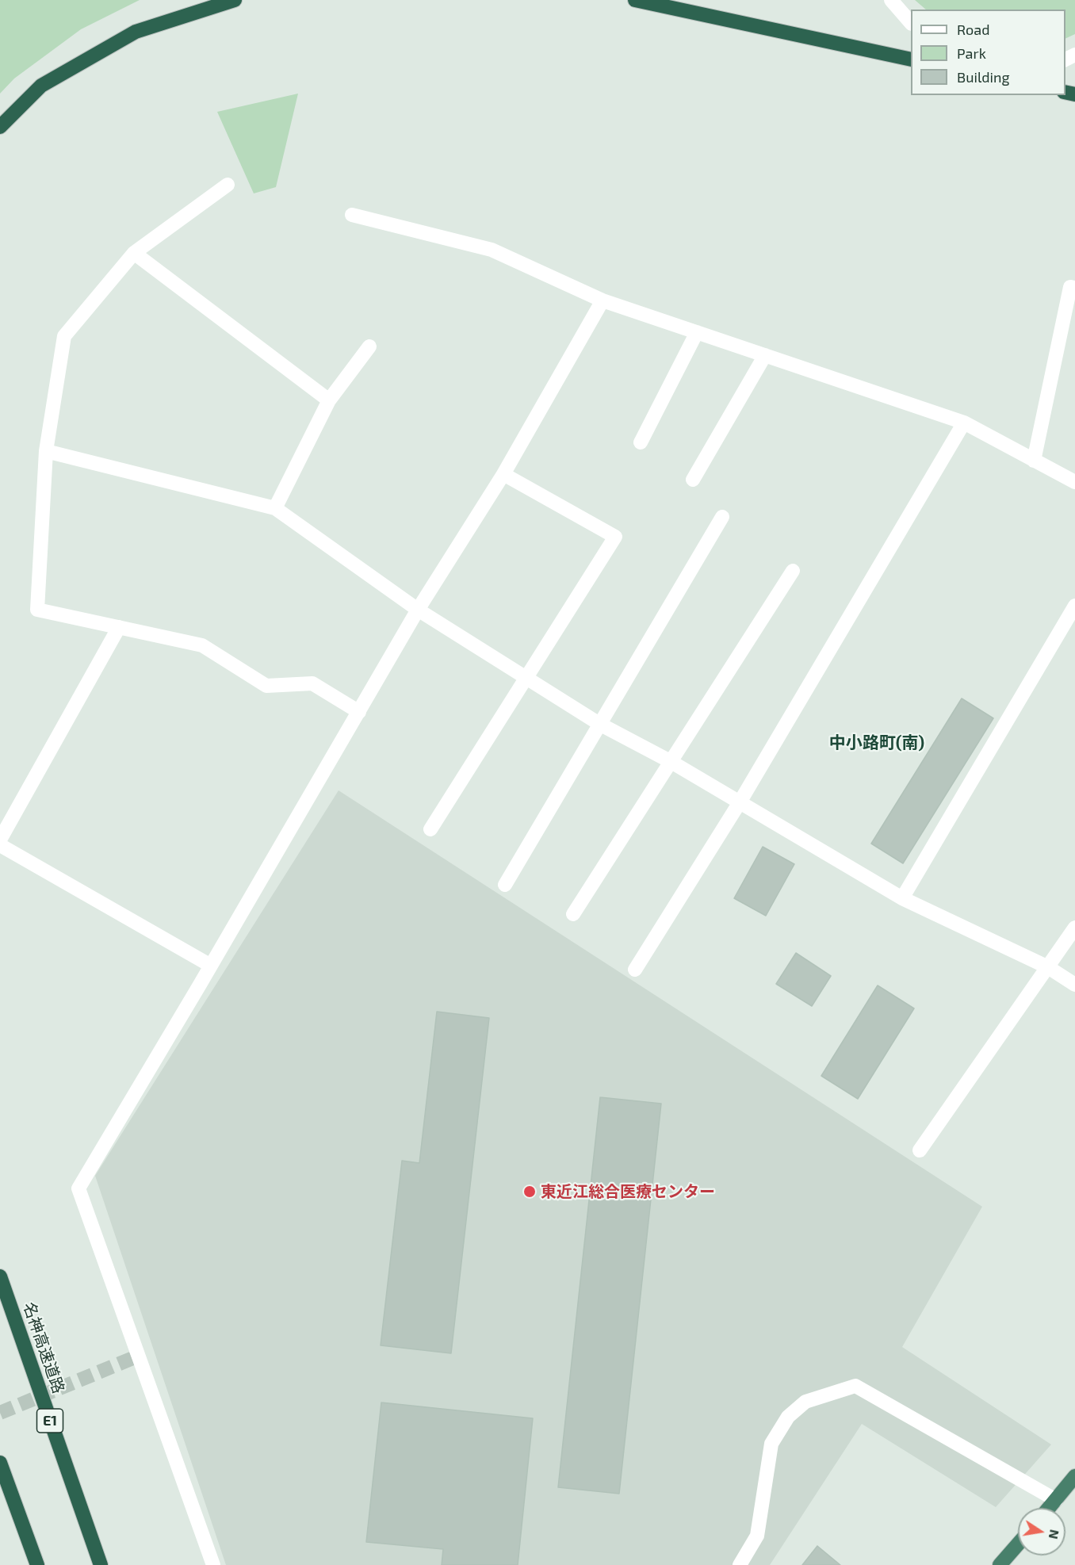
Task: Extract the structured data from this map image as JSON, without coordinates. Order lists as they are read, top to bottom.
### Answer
{
  "streets": {
    "highway": ["名神高速道路", "E1"]
  },
  "districts": ["中小路町(南)"],
  "places": ["東近江総合医療センター"],
  "legend": ["Road", "Park", "Building"],
  "north": "right"
}
